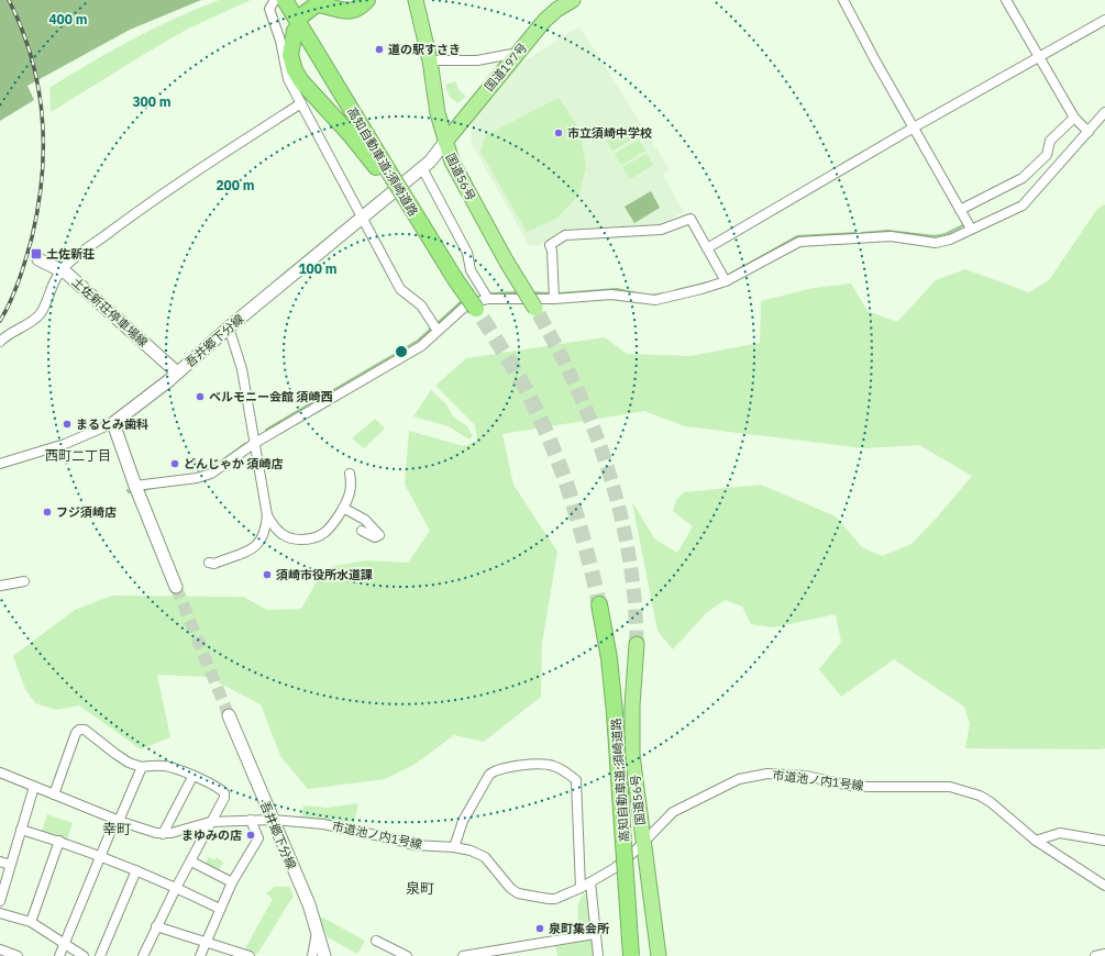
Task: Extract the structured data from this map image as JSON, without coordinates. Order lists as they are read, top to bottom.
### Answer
{
  "streets": {
    "highway": ["国道197号", "高知自動車道;須崎道路", "国道56号"],
    "main road": ["土佐新荘停車場線", "吾井郷下分線"],
    "street": ["市道池ノ内1号線"]
  },
  "crossings": [
    ["国道197号", "国道56号"],
    ["国道197号", "吾井郷下分線"],
    ["国道56号", "吾井郷下分線"],
    ["国道56号", "市道池ノ内1号線"],
    ["土佐新荘停車場線", "吾井郷下分線"],
    ["吾井郷下分線", "市道池ノ内1号線"]
  ],
  "districts": ["西町二丁目", "幸町", "泉町"],
  "places": {
    "other": [
      "道の駅すさき",
      "市立須崎中学校",
      "ベルモニー会館 須崎西",
      "まるとみ歯科",
      "どんじゃか 須崎店",
      "フジ須崎店",
      "須崎市役所水道課",
      "まゆみの店",
      "泉町集会所"
    ],
    "transit": ["土佐新荘"]
  },
  "rings": [
    "400 m",
    "300 m",
    "200 m",
    "100 m"
  ]
}
